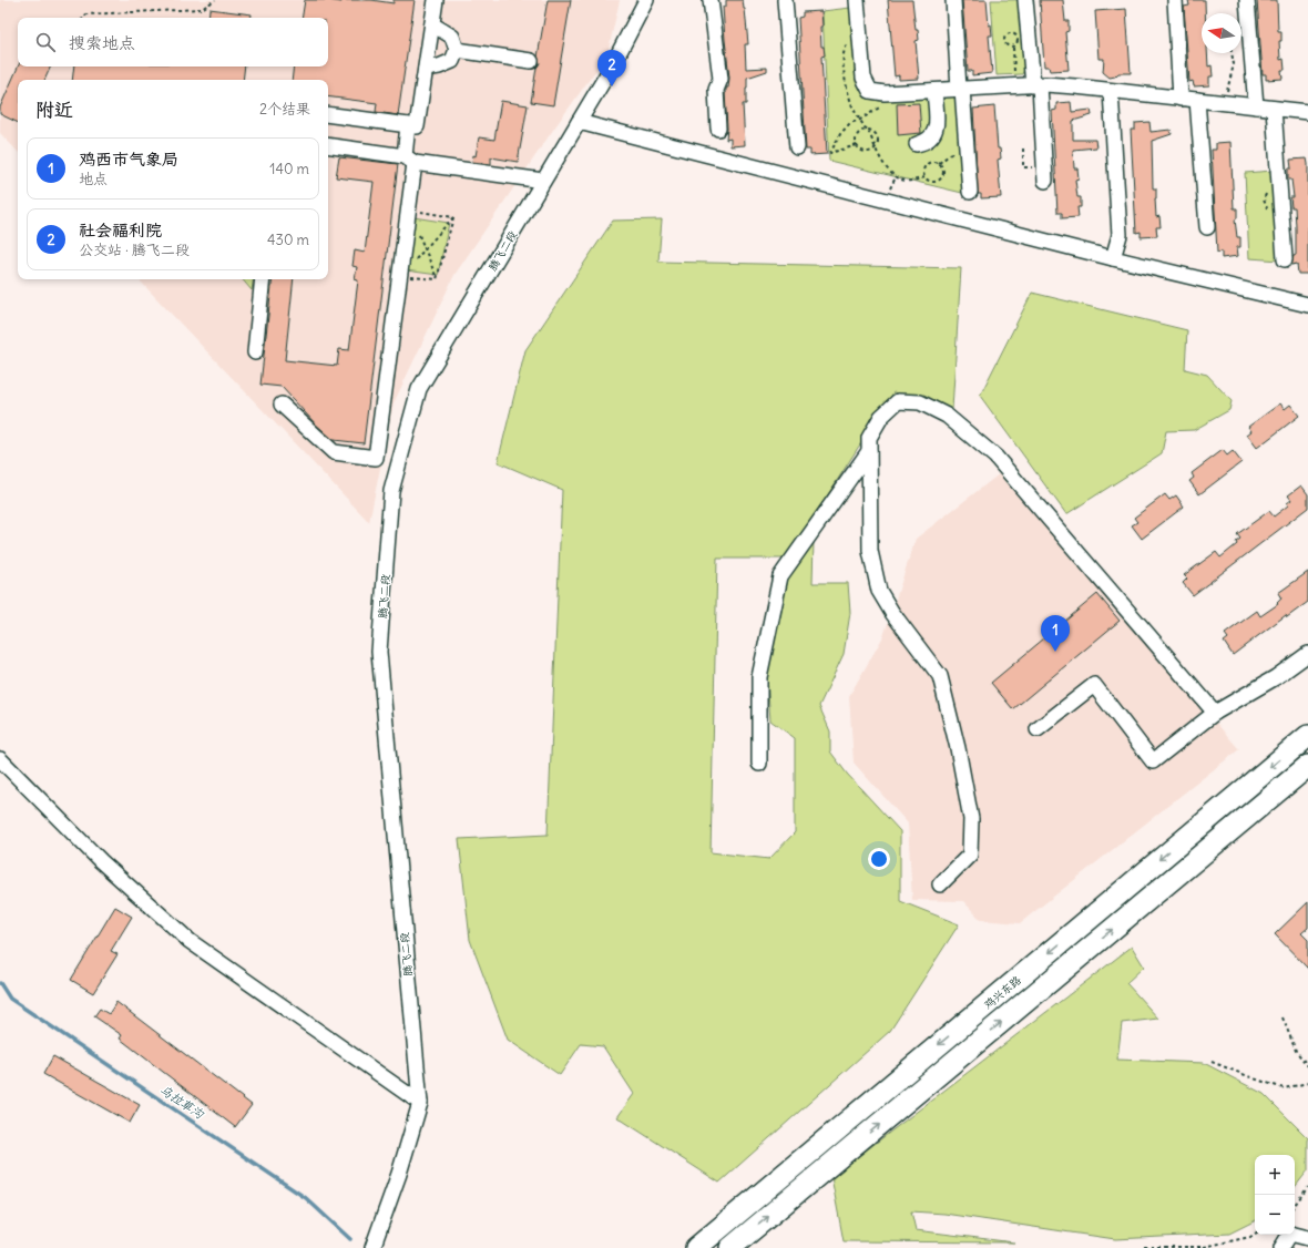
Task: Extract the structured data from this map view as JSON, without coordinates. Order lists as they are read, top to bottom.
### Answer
{
  "streets": {
    "highway": ["鸡兴东路"],
    "street": ["腾飞二段"]
  },
  "water": ["乌拉草沟"],
  "north": "left",
  "page": {
    "search": "搜索地点",
    "pins": ["2", "1"],
    "heading": ["附近", "2个结果"],
    "list": [
      {
        "mark": "1",
        "name": "鸡西市气象局",
        "note": "地点",
        "value": "140 m"
      },
      {
        "mark": "2",
        "name": "社会福利院",
        "note": "公交站 · 腾飞二段",
        "value": "430 m"
      }
    ],
    "map_buttons": ["+", "−"]
  }
}
